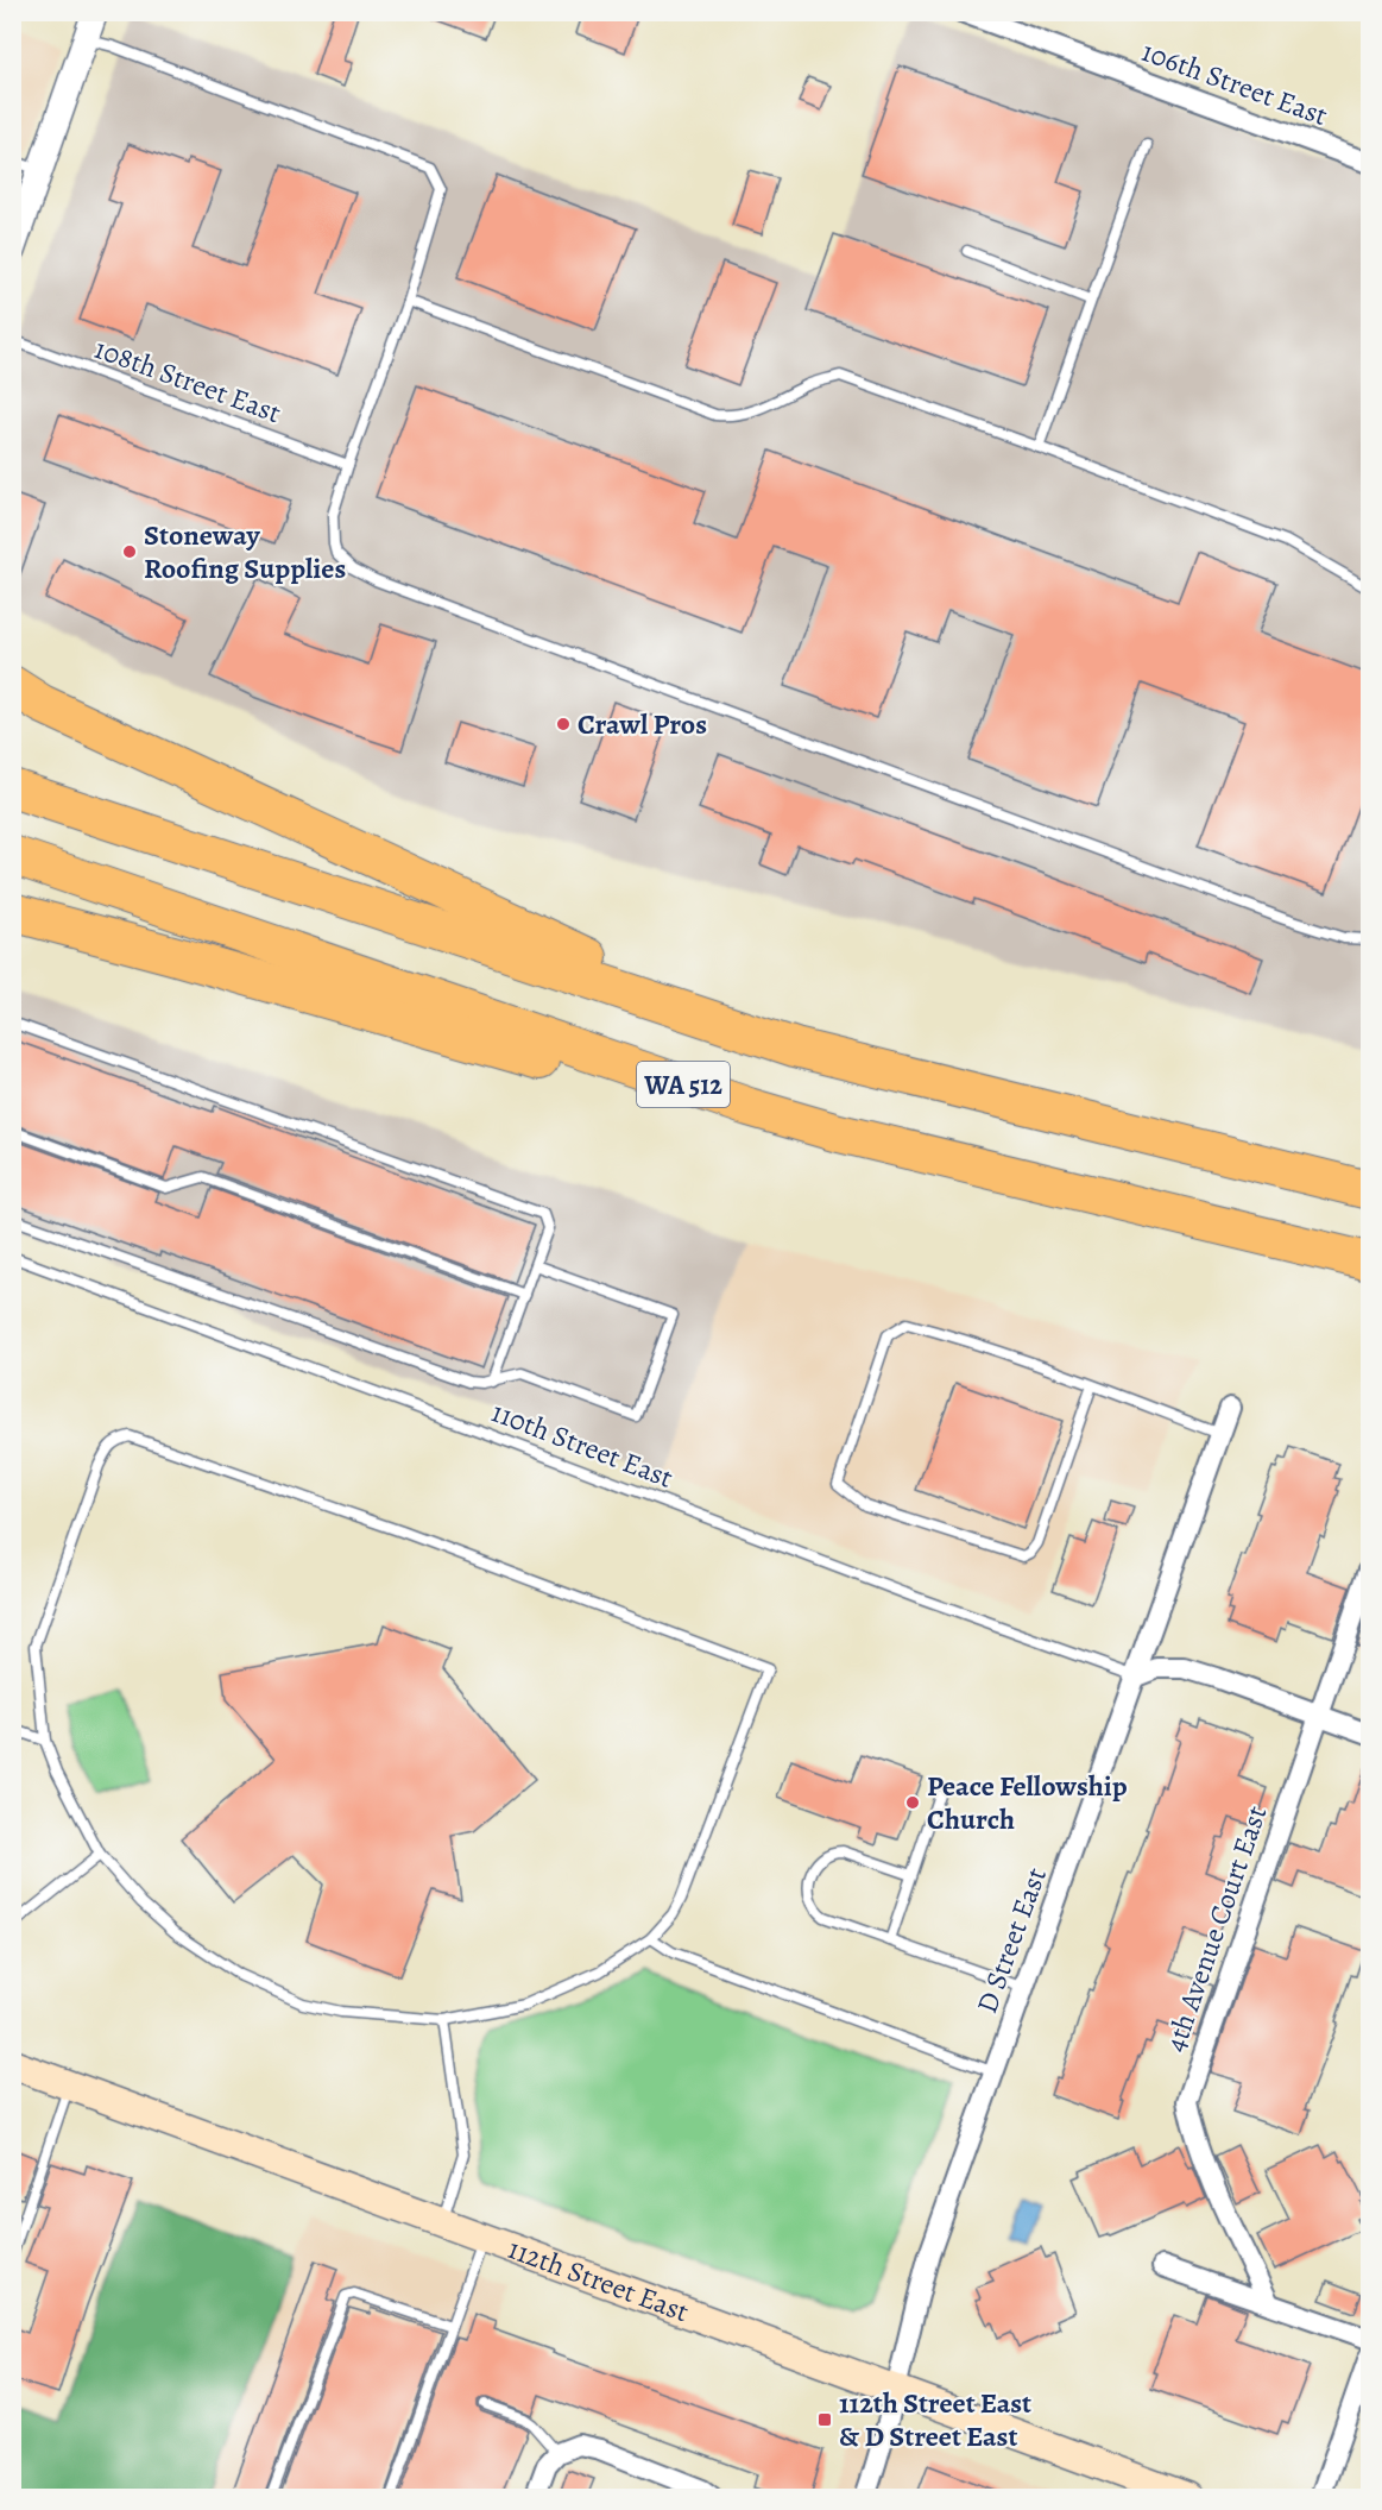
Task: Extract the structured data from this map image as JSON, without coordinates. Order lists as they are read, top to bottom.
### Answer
{
  "streets": {
    "highway": ["WA 512"],
    "main road": ["112th Street East"],
    "street": ["106th Street East", "4th Avenue Court East", "D Street East"],
    "lane": ["108th Street East", "110th Street East"]
  },
  "crossings": [
    ["110th Street East", "D Street East"],
    ["D Street East", "112th Street East"]
  ],
  "places": {
    "other": ["Stoneway Roofing Supplies", "Crawl Pros", "Peace Fellowship Church"],
    "transit": ["112th Street East & D Street East"]
  }
}
